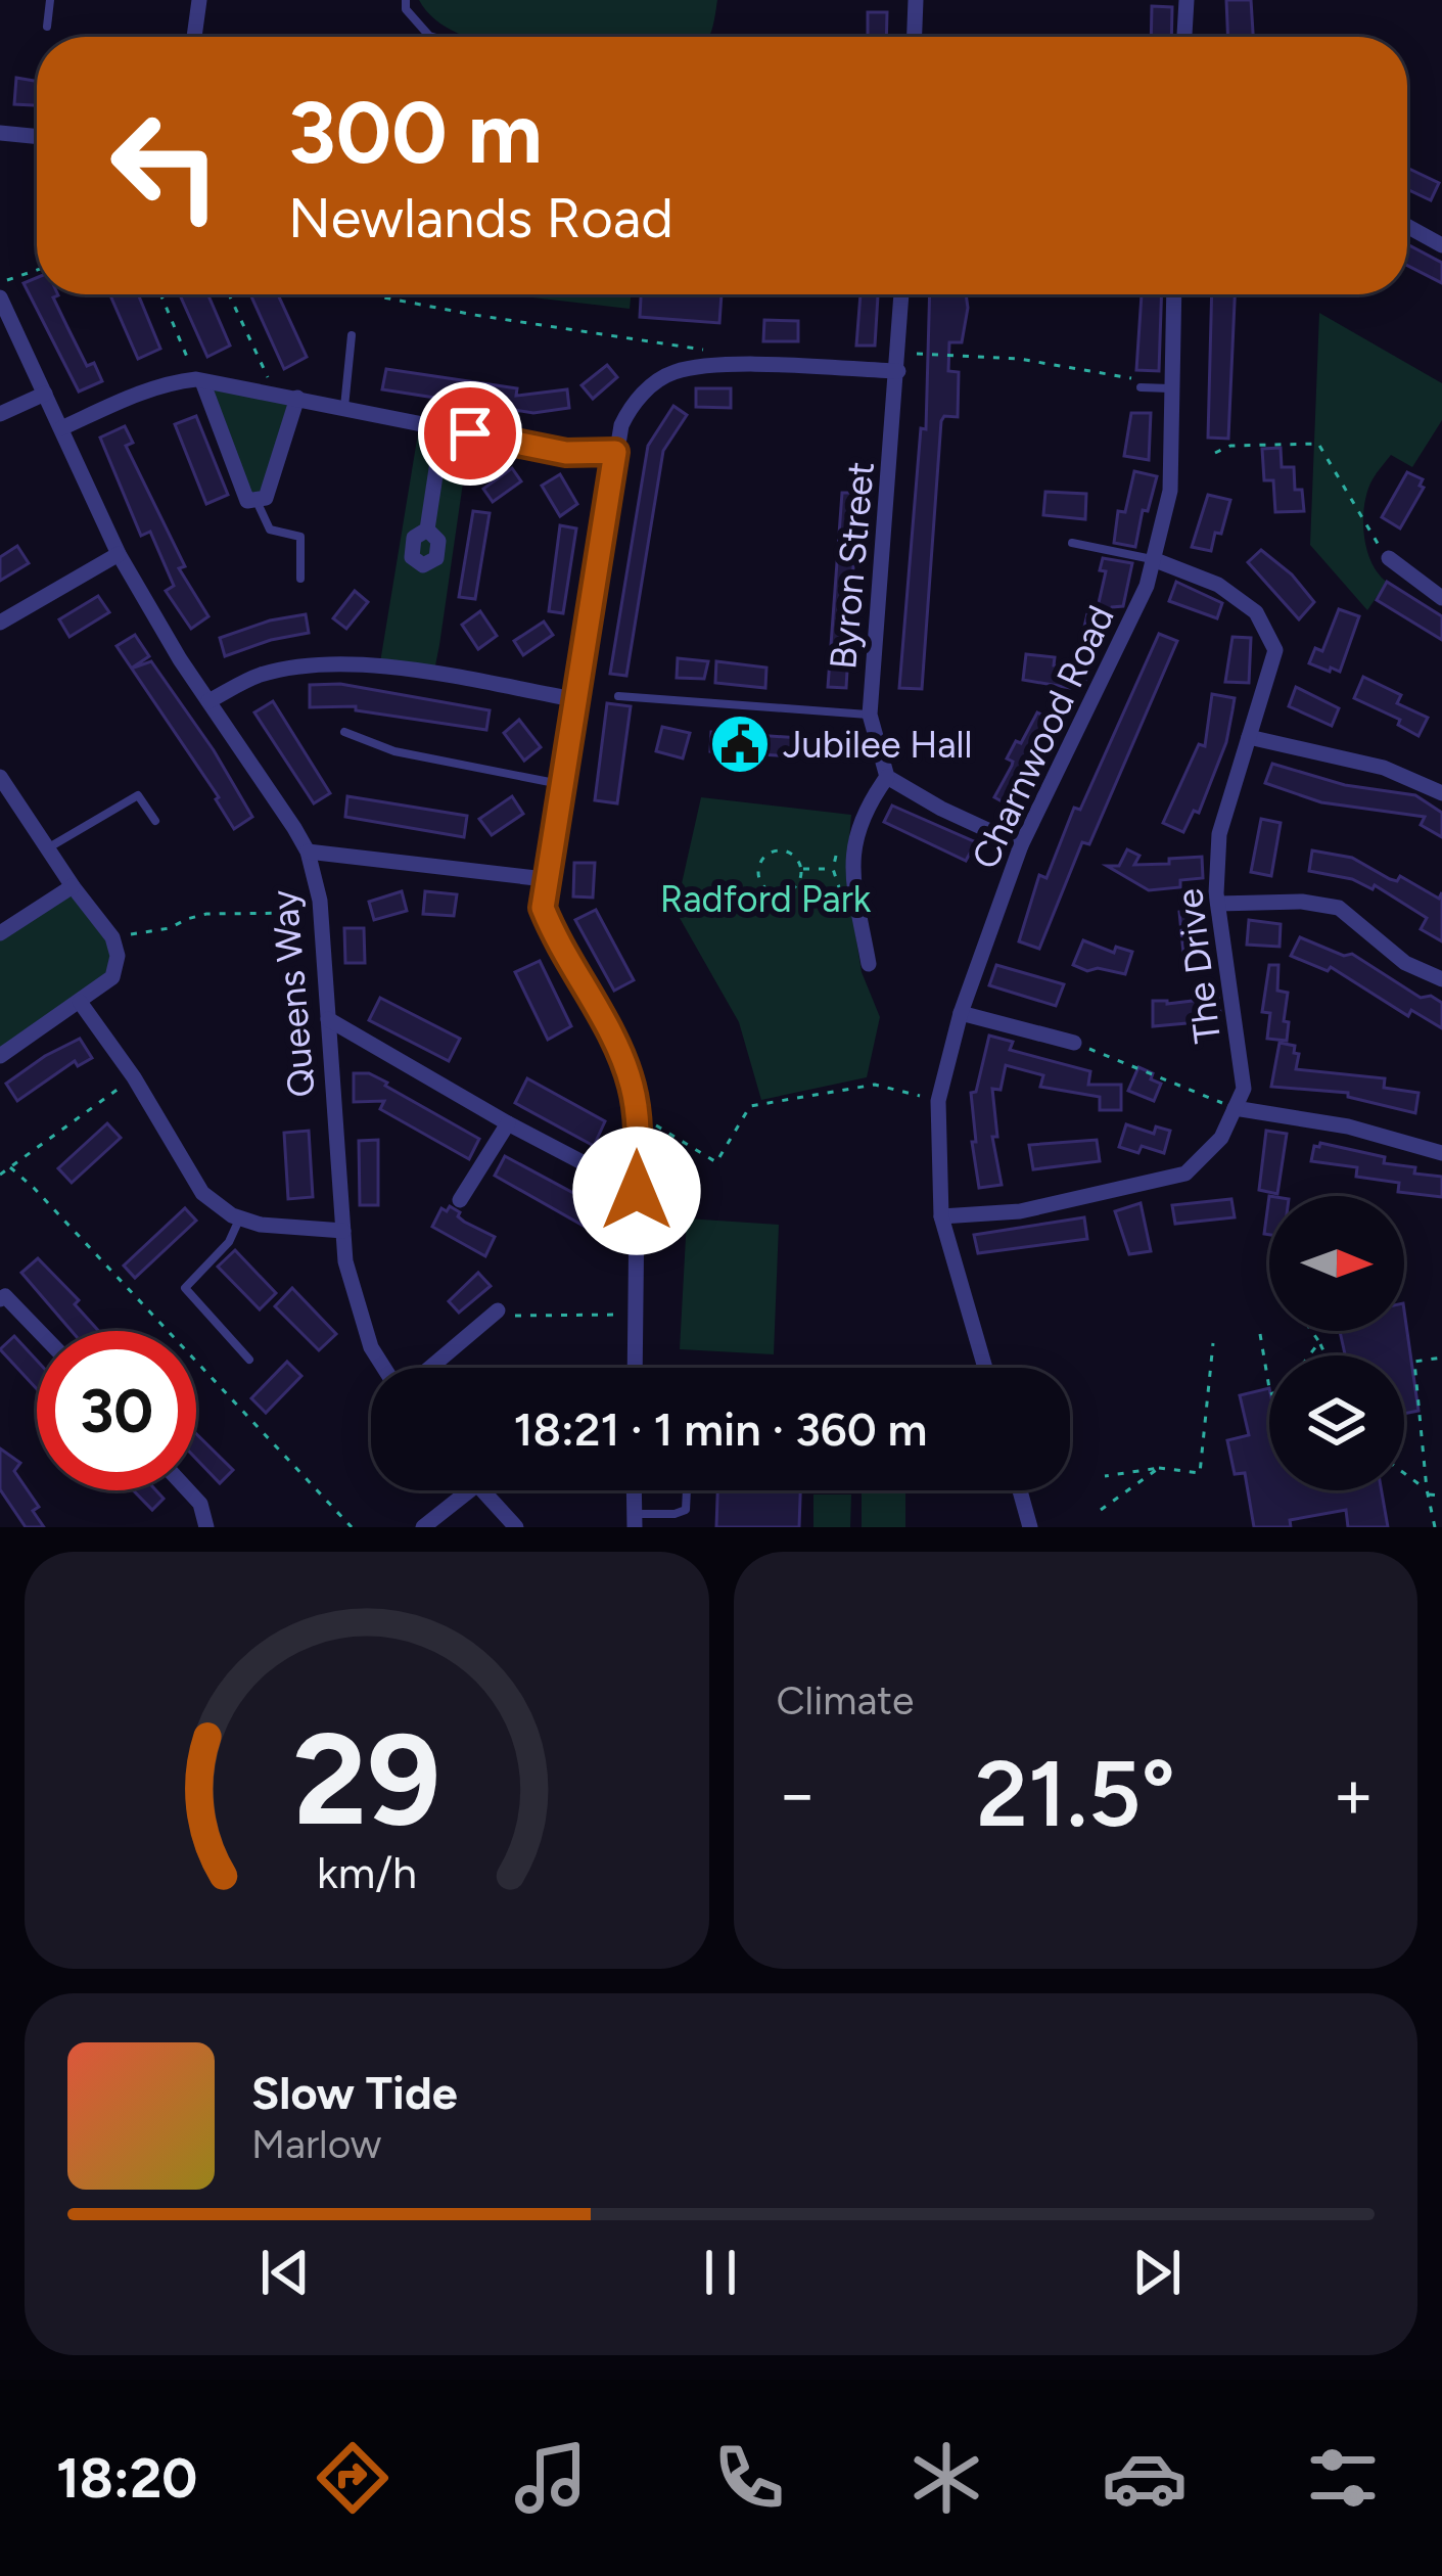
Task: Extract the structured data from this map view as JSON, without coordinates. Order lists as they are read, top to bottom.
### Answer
{
  "streets": {
    "street": [
      "Byron Street",
      "Charnwood Road",
      "The Drive",
      "Queens Way"
    ]
  },
  "crossings": [
    ["Charnwood Road", "The Drive"]
  ],
  "parks": ["Radford Park"],
  "places": {
    "public building": ["Jubilee Hall"]
  },
  "north": "right",
  "page": {
    "turn": ["300 m", "Newlands Road"],
    "limit": "30",
    "trip": "18:21 · 1 min · 360 m",
    "tile": "Climate",
    "heat": ["−", "21.5°", "+"],
    "song": ["Slow Tide", "Marlow"],
    "tabs": "18:20",
    "gauge": ["29", "km/h"]
  }
}
